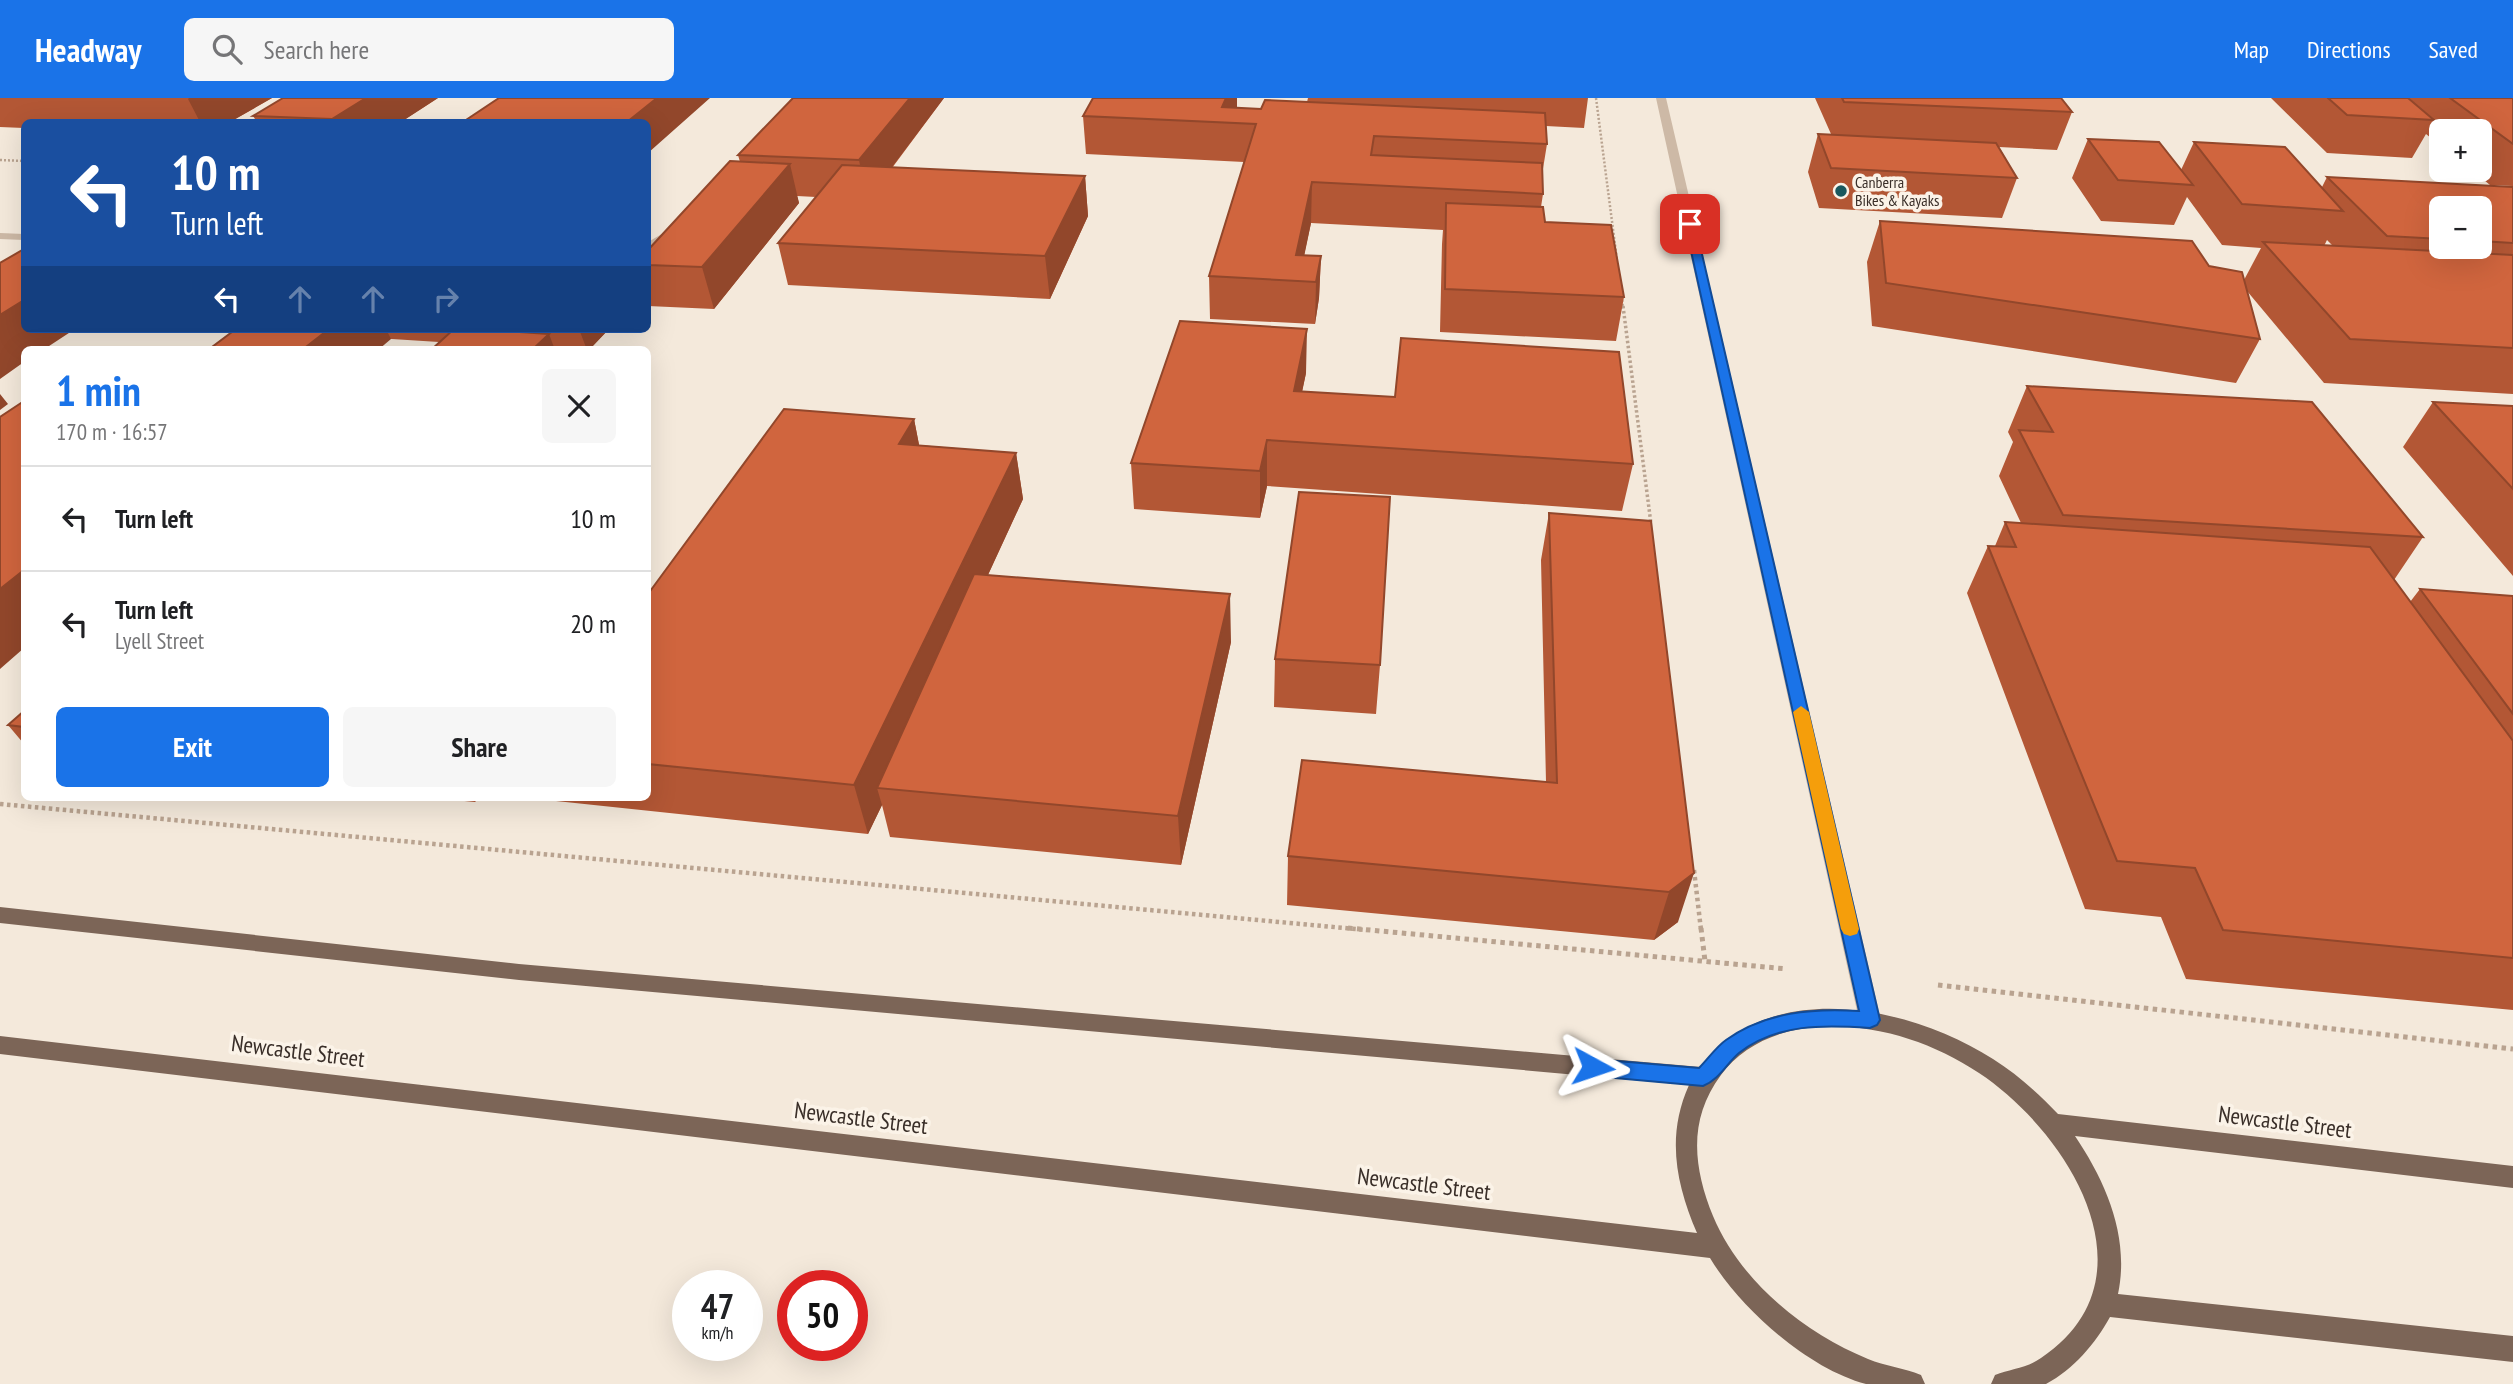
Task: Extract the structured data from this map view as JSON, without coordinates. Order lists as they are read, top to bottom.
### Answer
{
  "streets": {
    "main road": ["Newcastle Street"]
  },
  "places": ["Canberra Bikes & Kayaks"],
  "page": {
    "header": "Headway",
    "search": "Search here",
    "nav": ["Map", "Directions", "Saved"],
    "map_buttons": ["+", "−"],
    "turn": ["10 m", "Turn left"],
    "heading": ["1 min", "170 m · 16:57"],
    "list": [
      {
        "name": "Turn left",
        "value": "10 m"
      },
      {
        "name": "Turn left",
        "note": "Lyell Street",
        "value": "20 m"
      }
    ],
    "buttons": ["Exit", "Share"],
    "speed": "47 km/h",
    "limit": "50"
  }
}
